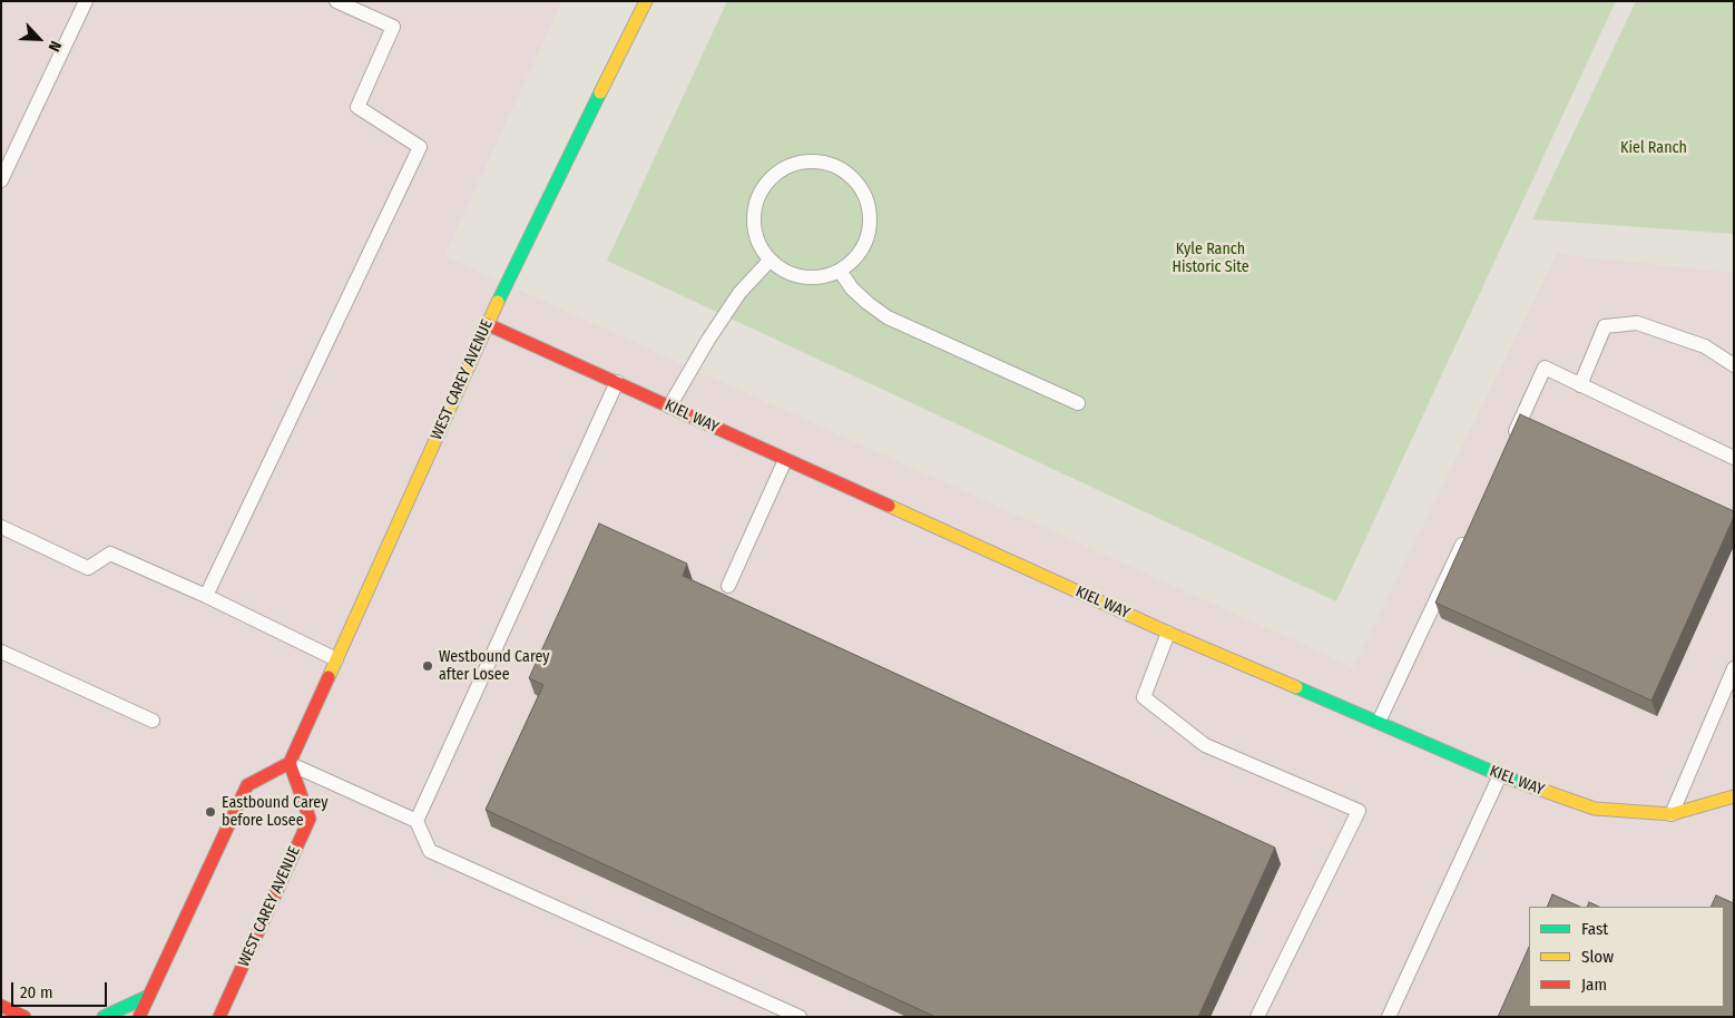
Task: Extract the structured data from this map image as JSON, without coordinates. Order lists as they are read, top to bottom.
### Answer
{
  "streets": {
    "main road": ["WEST CAREY AVENUE", "KIEL WAY"]
  },
  "crossings": [
    ["WEST CAREY AVENUE", "KIEL WAY"]
  ],
  "parks": ["Kiel Ranch", "Kyle Ranch Historic Site"],
  "places": ["Westbound Carey after Losee", "Eastbound Carey before Losee"],
  "legend": ["Fast", "Slow", "Jam"],
  "scale_bar": "20 m",
  "north": "bottom right"
}
